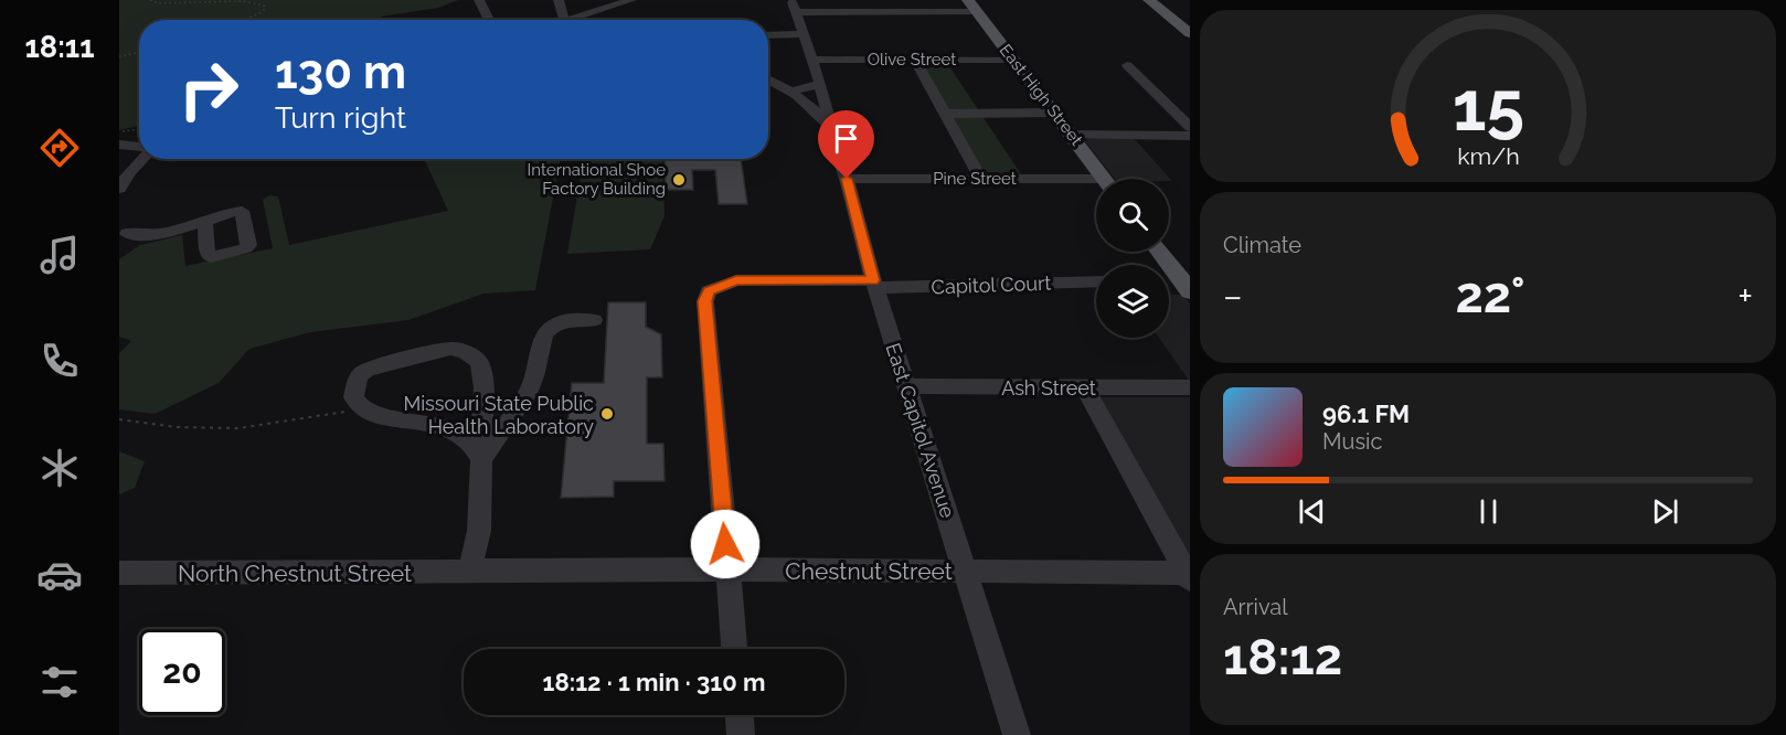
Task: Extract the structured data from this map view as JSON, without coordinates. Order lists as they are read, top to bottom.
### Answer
{
  "streets": {
    "main road": ["East High Street"],
    "street": [
      "Olive Street",
      "Pine Street",
      "Capitol Court",
      "Ash Street",
      "East Capitol Avenue",
      "Chestnut Street",
      "North Chestnut Street"
    ]
  },
  "crossings": [
    ["Olive Street", "East High Street"],
    ["Olive Street", "East Capitol Avenue"],
    ["Pine Street", "East Capitol Avenue"],
    ["Capitol Court", "East Capitol Avenue"],
    ["Capitol Court", "Chestnut Street"],
    ["Ash Street", "East Capitol Avenue"],
    ["East Capitol Avenue", "Chestnut Street"],
    ["Chestnut Street", "North Chestnut Street"]
  ],
  "places": ["International Shoe Factory Building", "Missouri State Public Health Laboratory"],
  "page": {
    "tabs": "18:11",
    "turn": ["130 m", "Turn right"],
    "tile": [
      "Climate",
      ["Arrival", "18:12"]
    ],
    "heat": ["−", "22°", "+"],
    "song": ["96.1 FM", "Music"],
    "limit": "20",
    "trip": "18:12 · 1 min · 310 m",
    "gauge": ["15", "km/h"]
  }
}
